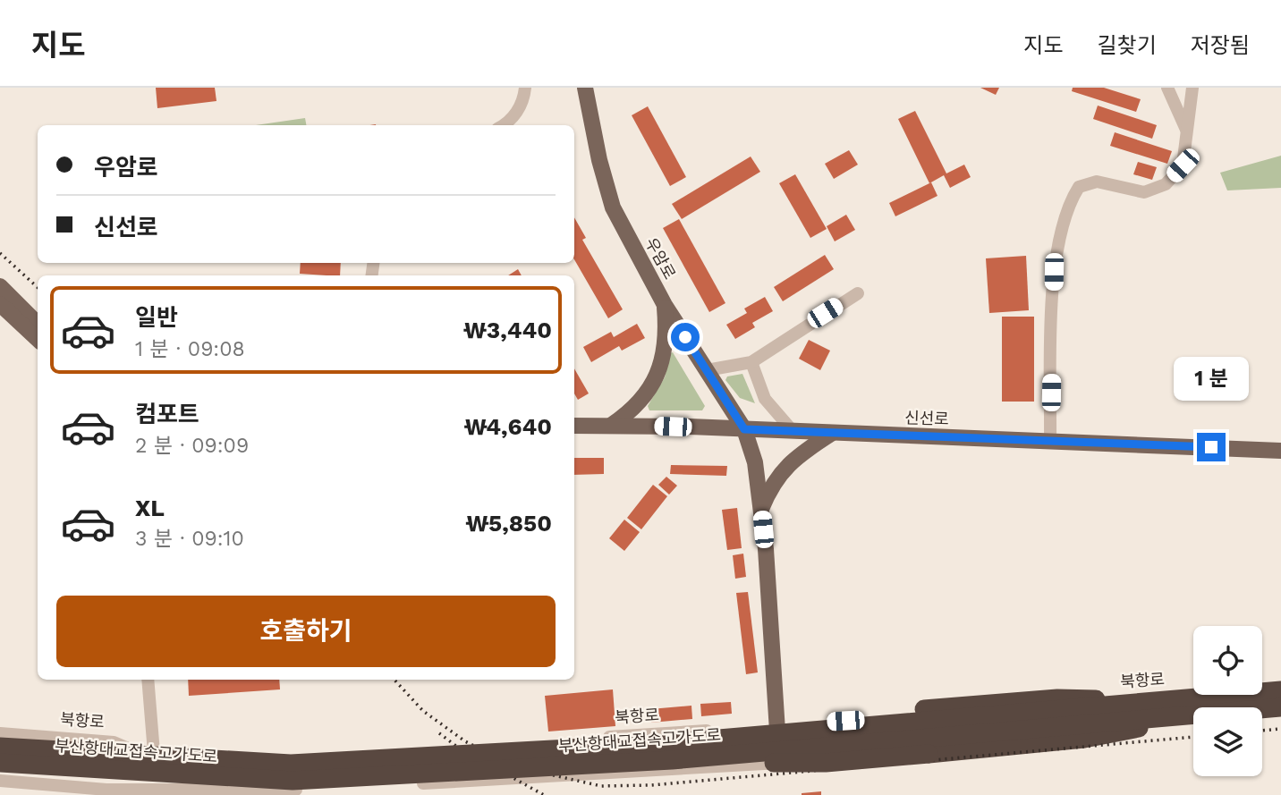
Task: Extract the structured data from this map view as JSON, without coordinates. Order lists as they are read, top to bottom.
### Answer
{
  "streets": {
    "highway": ["부산항대교접속고가도로"],
    "main road": ["우암로", "신선로", "북항로"]
  },
  "crossings": [
    ["우암로", "신선로"],
    ["우암로", "북항로"],
    ["북항로", "부산항대교접속고가도로"]
  ],
  "page": {
    "header": "지도",
    "nav": ["지도", "길찾기", "저장됨"],
    "banner": ["우암로", "신선로"],
    "list": [
      {
        "name": "일반",
        "note": "1 분 · 09:08",
        "value": "₩3,440"
      },
      {
        "name": "컴포트",
        "note": "2 분 · 09:09",
        "value": "₩4,640"
      },
      {
        "name": "XL",
        "note": "3 분 · 09:10",
        "value": "₩5,850"
      }
    ],
    "bubble": "1 분",
    "buttons": "호출하기"
  }
}
